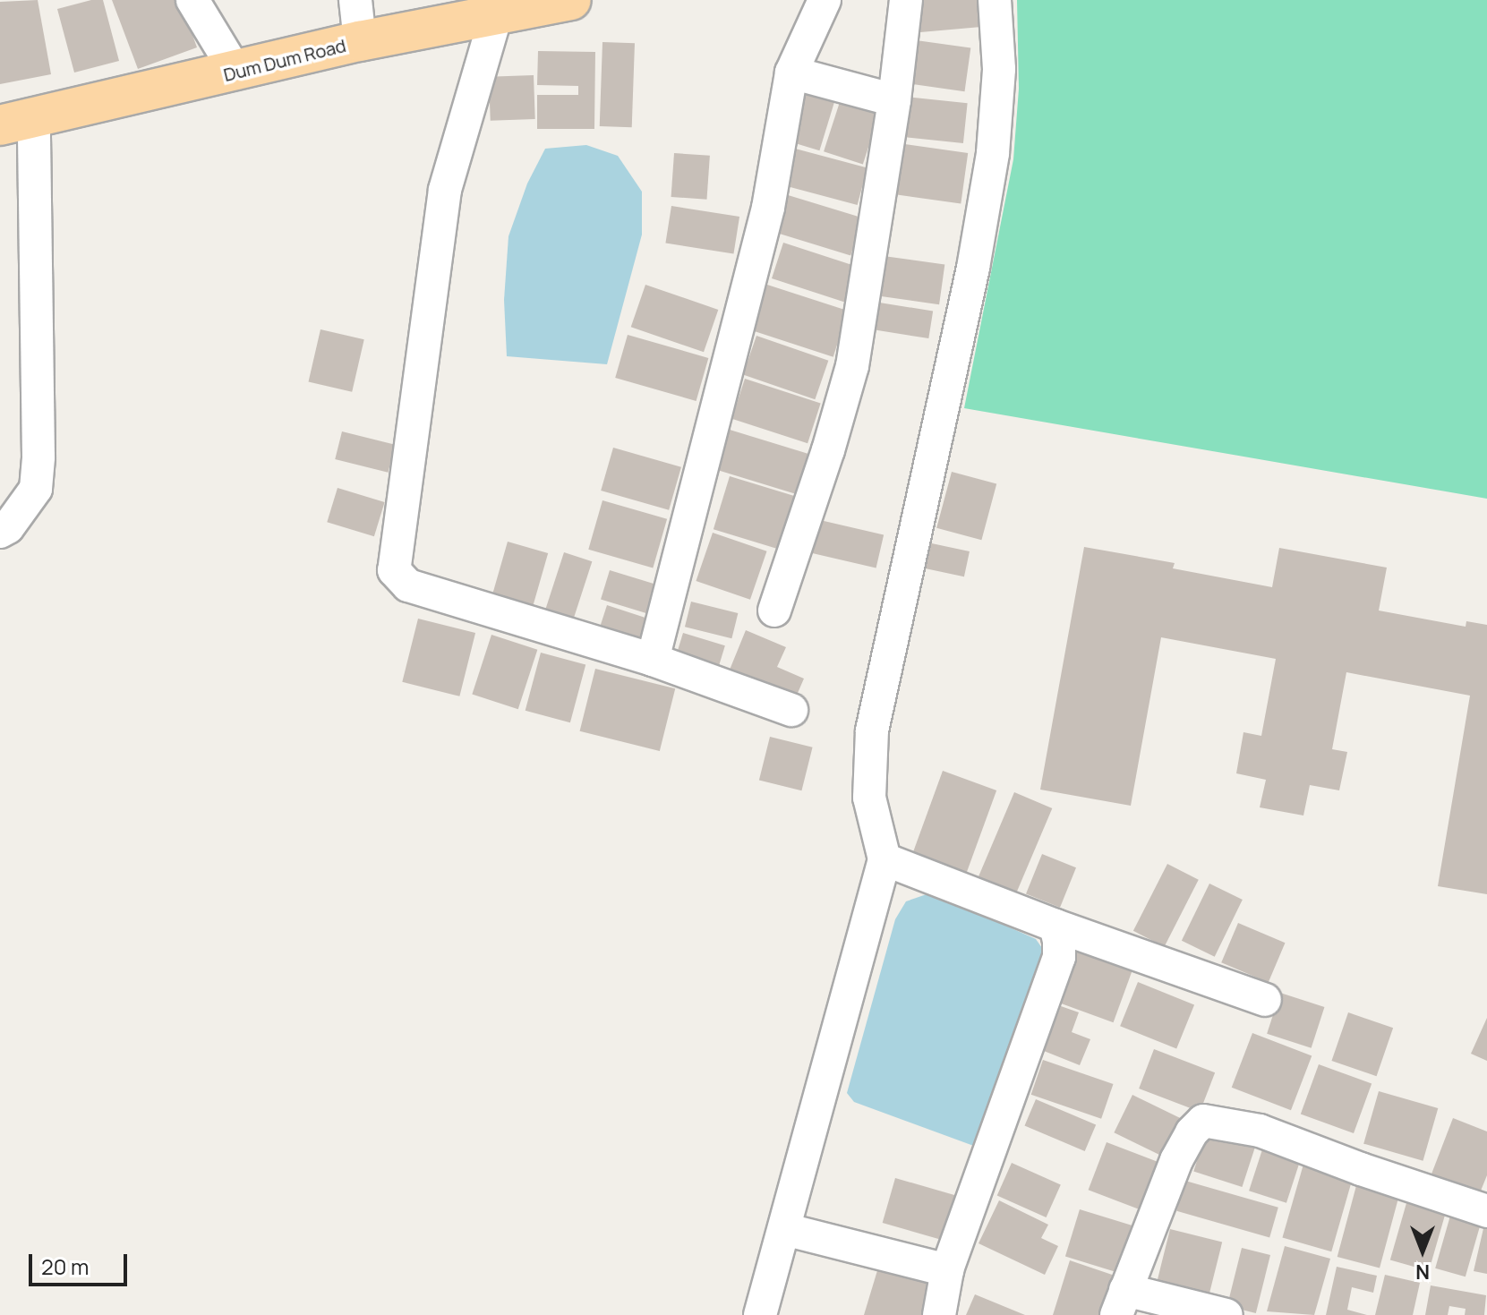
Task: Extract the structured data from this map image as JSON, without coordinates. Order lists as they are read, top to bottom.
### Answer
{
  "streets": {
    "main road": ["Dum Dum Road"]
  },
  "scale_bar": "20 m",
  "north": "bottom"
}
